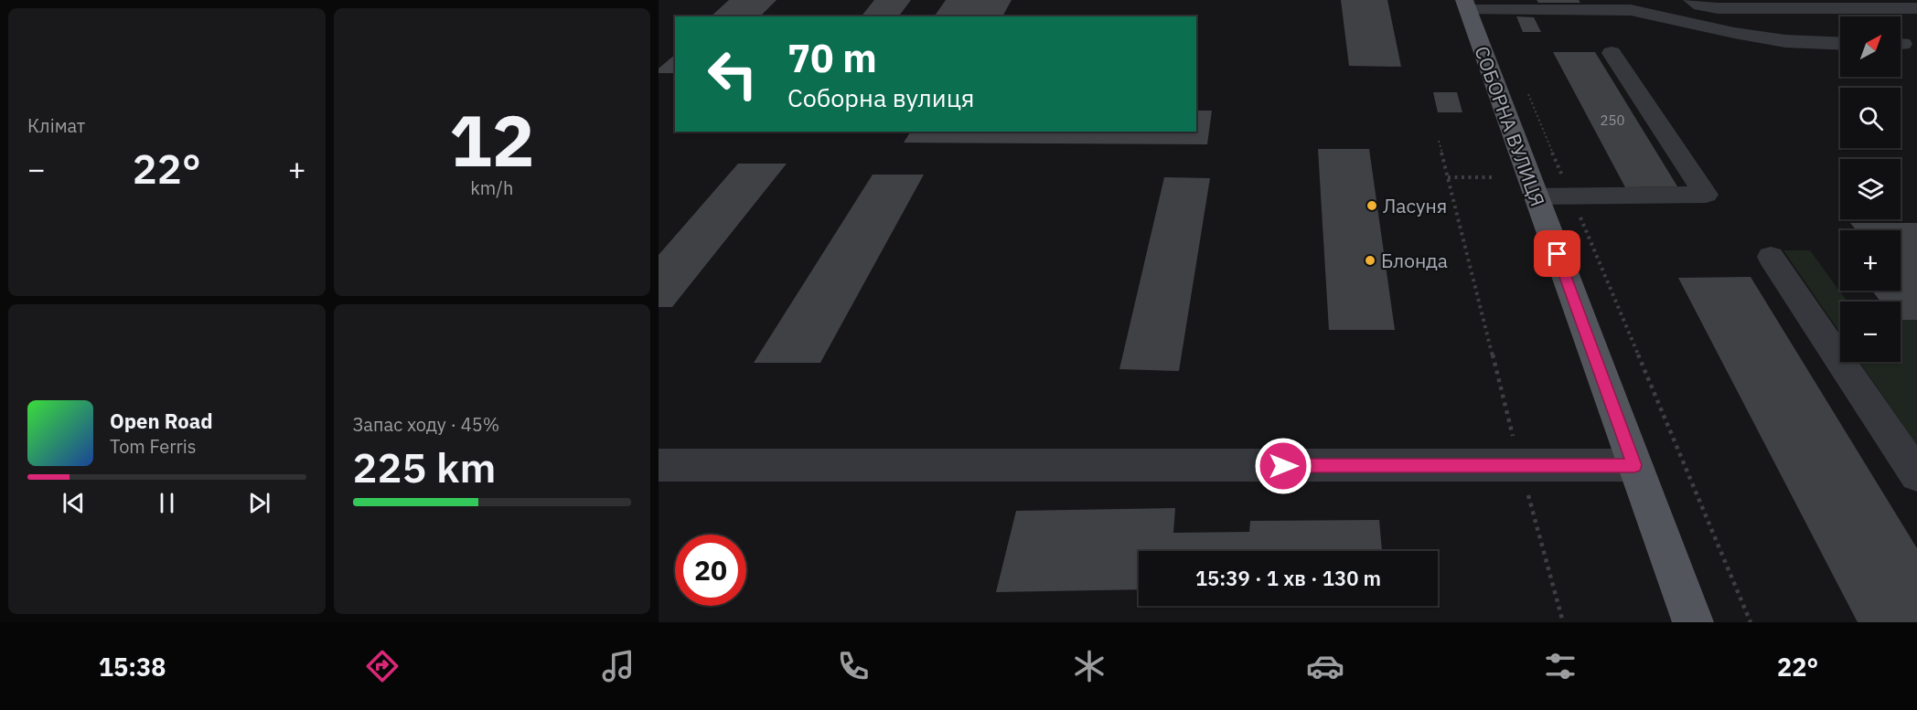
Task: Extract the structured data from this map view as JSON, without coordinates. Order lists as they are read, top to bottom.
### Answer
{
  "streets": {
    "main road": ["СОБОРНА ВУЛИЦЯ"]
  },
  "places": ["Ласуня", "Блонда"],
  "house_numbers": ["250"],
  "north": "top right",
  "page": {
    "tile": [
      "Клімат",
      ["12", "km/h"],
      ["Запас ходу · 45%", "225 km"]
    ],
    "map_buttons": ["+", "−"],
    "turn": ["70 m", "Соборна вулиця"],
    "heat": ["−", "22°", "+"],
    "song": ["Open Road", "Tom Ferris"],
    "limit": "20",
    "trip": "15:39 · 1 хв · 130 m",
    "tabs": ["15:38", "22°"]
  }
}
